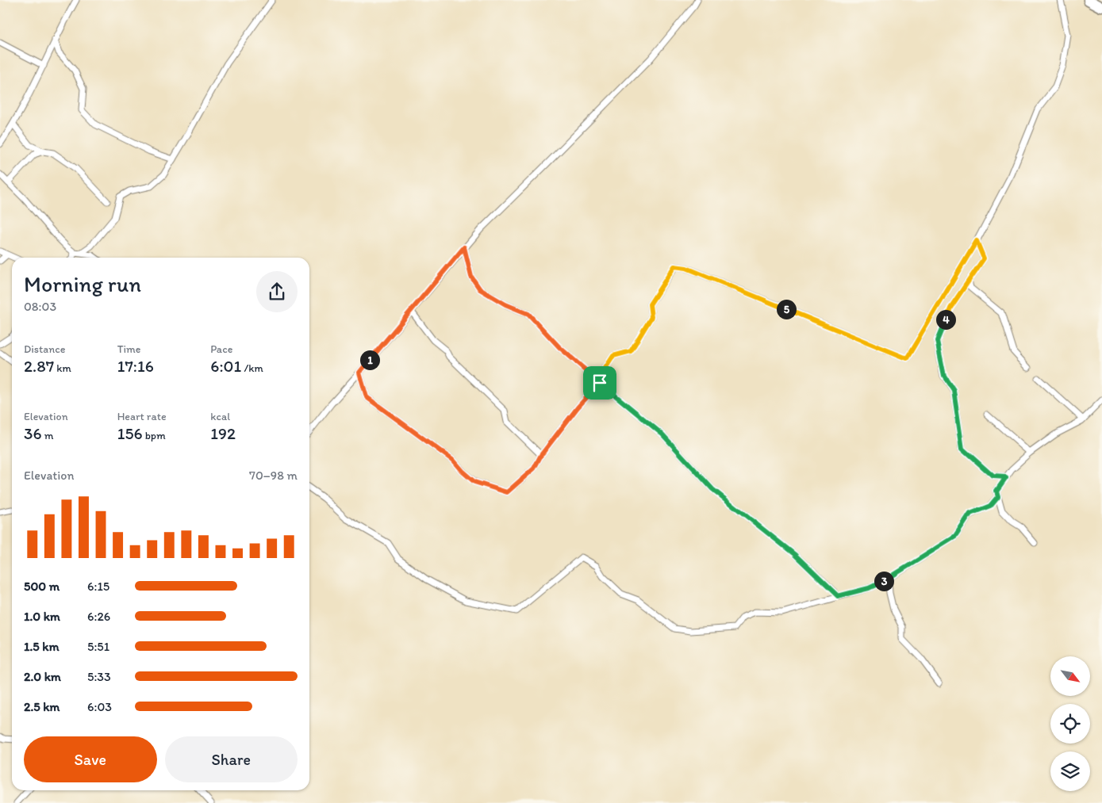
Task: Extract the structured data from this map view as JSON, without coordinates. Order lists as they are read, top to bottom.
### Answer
{
  "north": "bottom right",
  "page": {
    "heading": ["Morning run", "08:03"],
    "pins": [
      "5",
      "4",
      "1",
      "3"
    ],
    "stats": [
      ["Distance", "2.87 km"],
      ["Time", "17:16"],
      ["Pace", "6:01 /km"],
      ["Elevation", "36 m"],
      ["Heart rate", "156 bpm"],
      ["kcal", "192"]
    ],
    "chart": ["Elevation", "70–98 m"],
    "list": [
      {
        "name": "500 m",
        "note": "6:15"
      },
      {
        "name": "1.0 km",
        "note": "6:26"
      },
      {
        "name": "1.5 km",
        "note": "5:51"
      },
      {
        "name": "2.0 km",
        "note": "5:33"
      },
      {
        "name": "2.5 km",
        "note": "6:03"
      }
    ],
    "buttons": ["Save", "Share"]
  }
}
